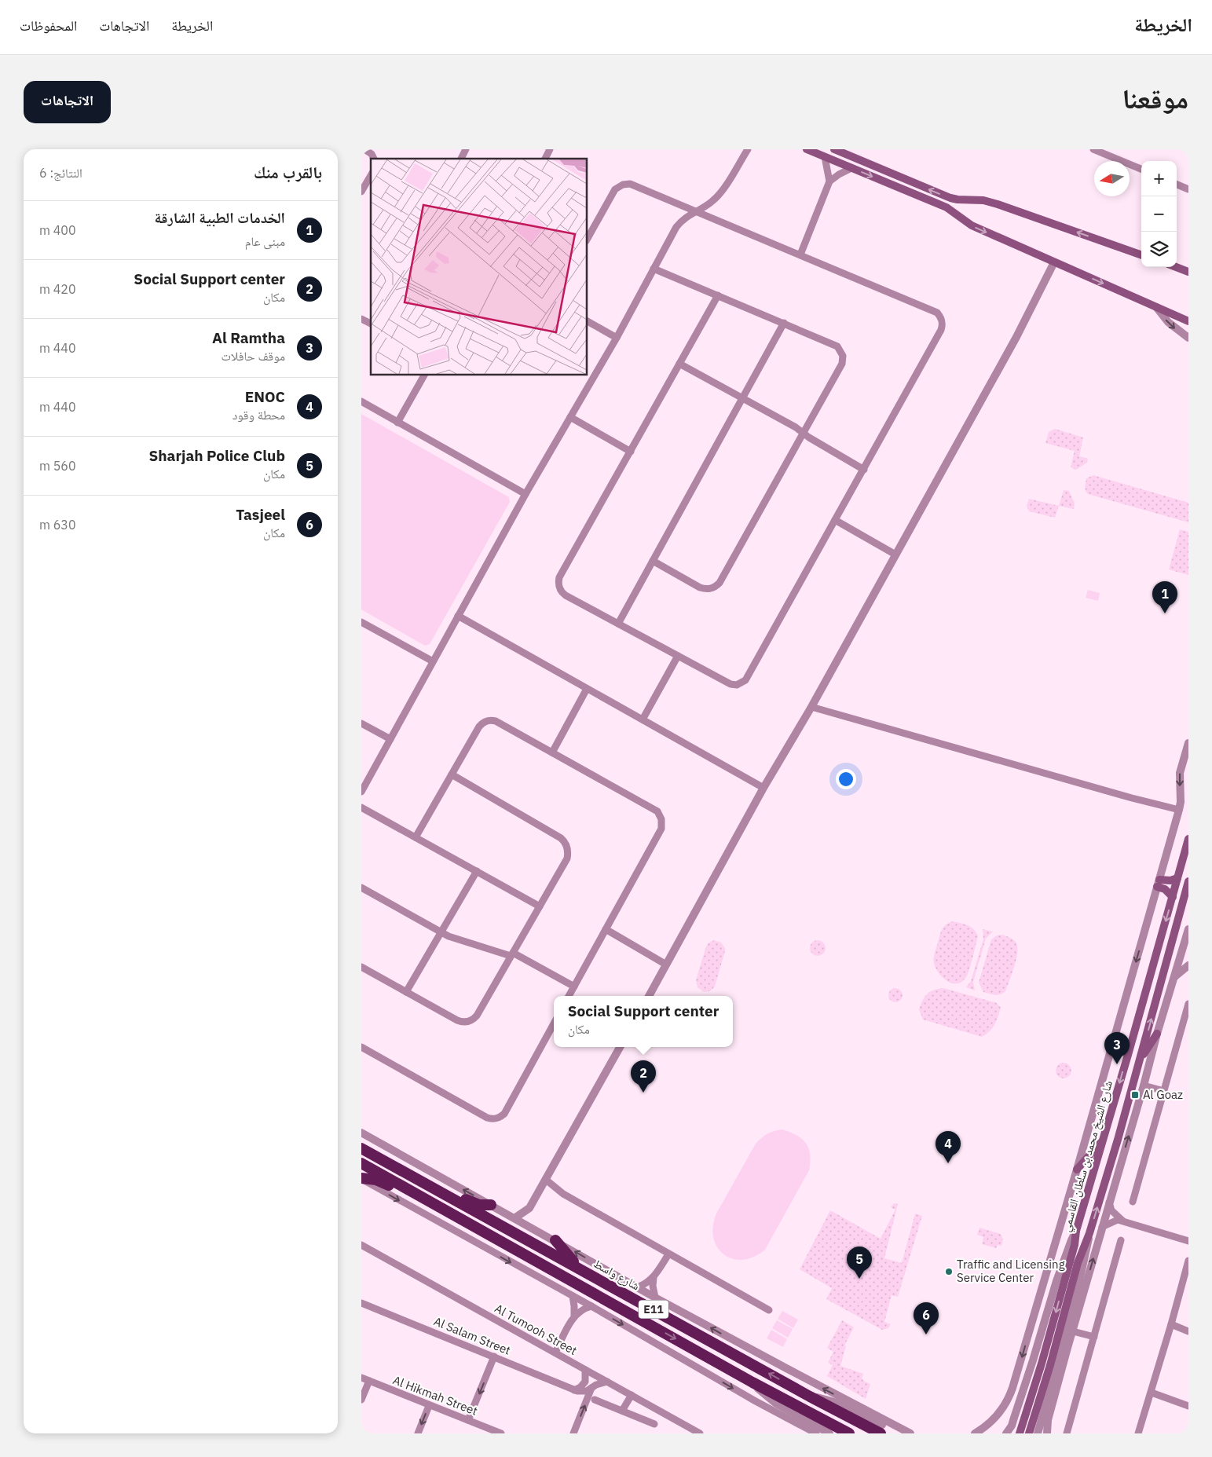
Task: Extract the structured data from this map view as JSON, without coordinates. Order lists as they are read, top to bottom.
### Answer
{
  "streets": {
    "highway": ["شارع واسط", "E11"],
    "main road": ["شارع الشيخ محمد بن سلطان القاسمي"],
    "street": ["Al Tumooh Street", "Al Salam Street", "Al Hikmah Street"]
  },
  "places": {
    "transit": ["Al Goaz"],
    "other": ["Traffic and Licensing Service Center"]
  },
  "north": "left",
  "page": {
    "header": "الخريطة",
    "nav": ["الخريطة", "الاتجاهات", "المحفوظات"],
    "title": "موقعنا",
    "buttons": "الاتجاهات",
    "heading": ["بالقرب منك", "النتائج: 6"],
    "map_buttons": ["+", "−"],
    "list": [
      {
        "mark": "1",
        "name": "الخدمات الطبية الشارقة",
        "note": "مبنى عام",
        "value": "400 m"
      },
      {
        "mark": "2",
        "name": "Social Support center",
        "note": "مكان",
        "value": "420 m"
      },
      {
        "mark": "3",
        "name": "Al Ramtha",
        "note": "موقف حافلات",
        "value": "440 m"
      },
      {
        "mark": "4",
        "name": "ENOC",
        "note": "محطة وقود",
        "value": "440 m"
      },
      {
        "mark": "5",
        "name": "Sharjah Police Club",
        "note": "مكان",
        "value": "560 m"
      },
      {
        "mark": "6",
        "name": "Tasjeel",
        "note": "مكان",
        "value": "630 m"
      }
    ],
    "pins": [
      "1",
      "3",
      "2",
      "4",
      "5",
      "6"
    ],
    "popup": ["Social Support center", "مكان"]
  }
}
